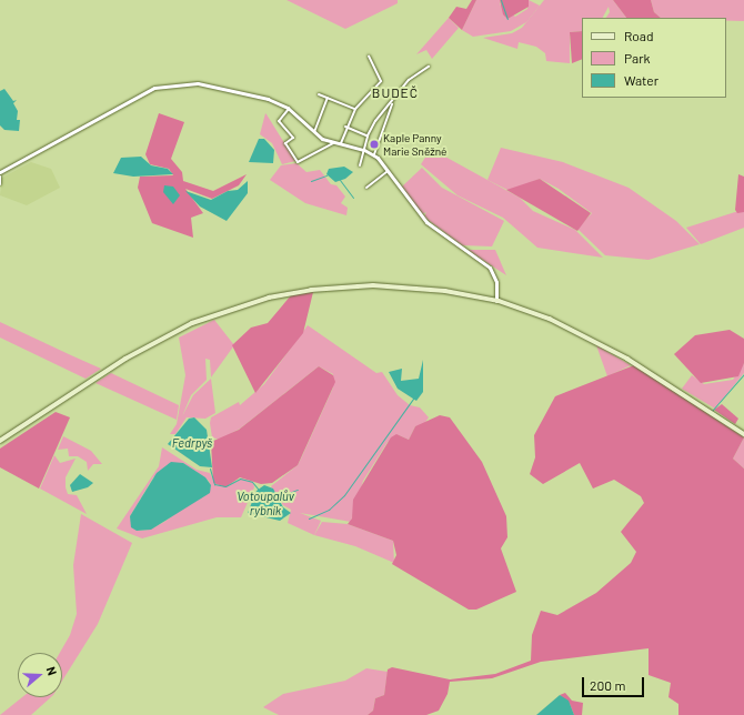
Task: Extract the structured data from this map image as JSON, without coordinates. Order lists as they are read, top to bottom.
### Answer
{
  "districts": ["BUDEČ"],
  "water": ["Fedrpyš", "Votoupalův rybník"],
  "places": ["Kaple Panny Marie Sněžné"],
  "legend": ["Road", "Park", "Water"],
  "scale_bar": "200 m",
  "north": "right"
}
